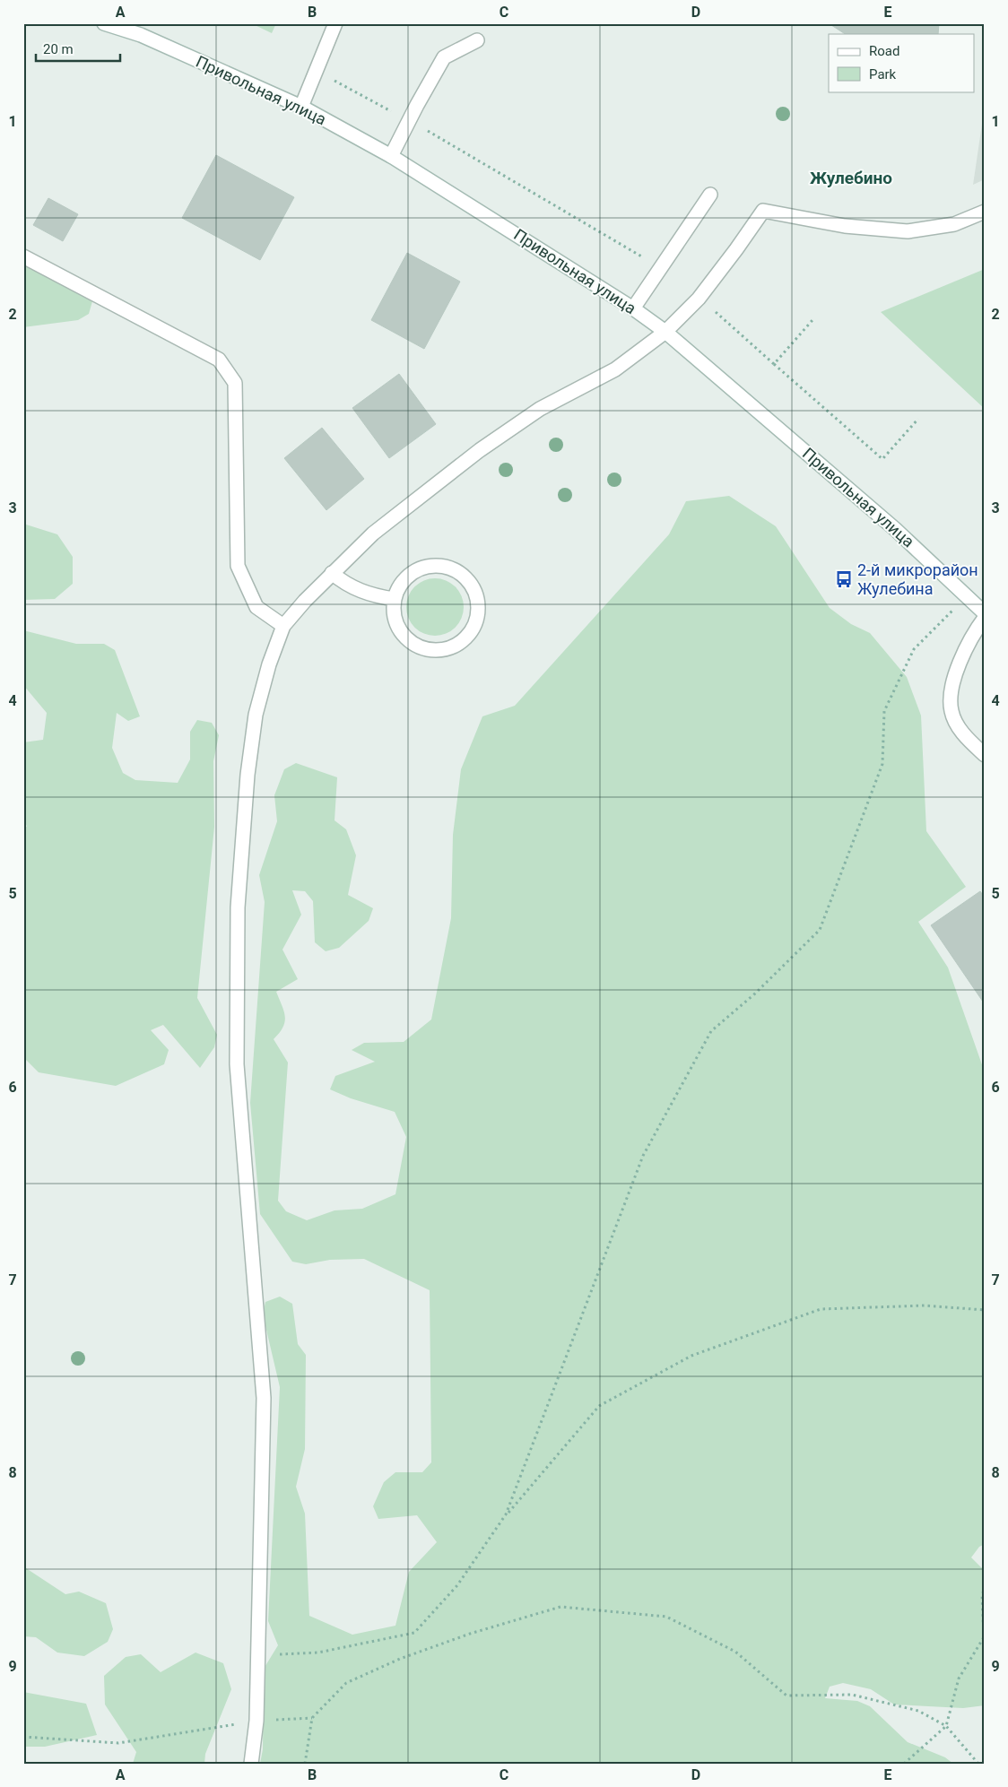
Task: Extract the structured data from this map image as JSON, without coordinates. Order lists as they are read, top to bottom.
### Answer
{
  "streets": {
    "street": ["Привольная улица"]
  },
  "districts": ["Жулебино"],
  "places": {
    "bus stop": ["2-й микрорайон Жулебина"]
  },
  "legend": ["Road", "Park"],
  "scale_bar": "20 m",
  "grid": {
    "columns": [
      "A",
      "B",
      "C",
      "D",
      "E"
    ],
    "rows": [
      "1",
      "2",
      "3",
      "4",
      "5",
      "6",
      "7",
      "8",
      "9"
    ]
  }
}
